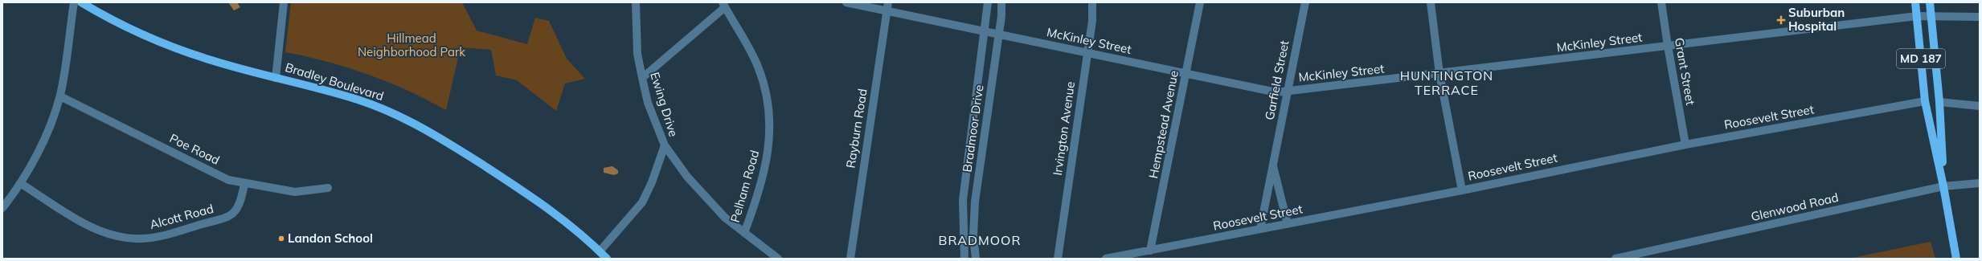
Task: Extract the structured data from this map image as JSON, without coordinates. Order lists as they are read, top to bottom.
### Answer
{
  "streets": {
    "main road": ["MD 187", "Bradley Boulevard"],
    "street": [
      "McKinley Street",
      "Grant Street",
      "Garfield Street",
      "Ewing Drive",
      "Roosevelt Street",
      "Hempstead Avenue",
      "Rayburn Road",
      "Bradmoor Drive",
      "Irvington Avenue",
      "Poe Road",
      "Pelham Road",
      "Glenwood Road",
      "Alcott Road"
    ]
  },
  "crossings": [
    ["McKinley Street", "MD 187"],
    ["McKinley Street", "Grant Street"],
    ["McKinley Street", "Garfield Street"],
    ["McKinley Street", "Hempstead Avenue"],
    ["McKinley Street", "Rayburn Road"],
    ["McKinley Street", "Bradmoor Drive"],
    ["McKinley Street", "Irvington Avenue"],
    ["MD 187", "Roosevelt Street"],
    ["MD 187", "Glenwood Road"],
    ["Grant Street", "Roosevelt Street"],
    ["Garfield Street", "Roosevelt Street"],
    ["Bradley Boulevard", "Ewing Drive"],
    ["Roosevelt Street", "Hempstead Avenue"],
    ["Poe Road", "Alcott Road"]
  ],
  "districts": ["HUNTINGTON TERRACE", "BRADMOOR"],
  "parks": ["Hillmead Neighborhood Park"],
  "places": {
    "health": ["Suburban Hospital"],
    "other": ["Landon School"]
  }
}
